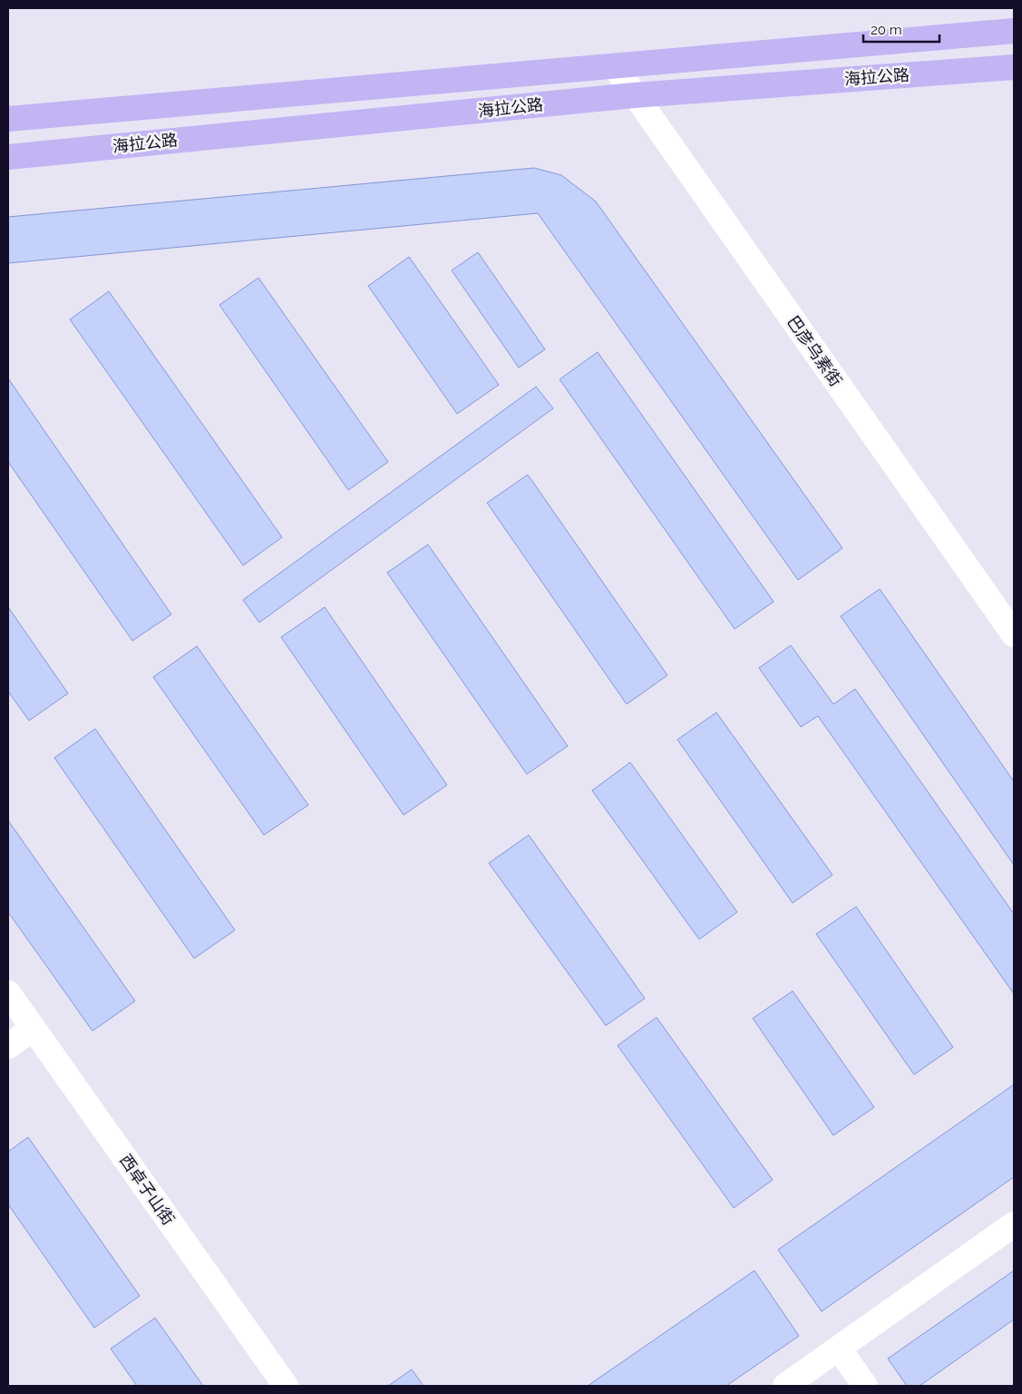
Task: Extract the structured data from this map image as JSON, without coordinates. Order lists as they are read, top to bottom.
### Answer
{
  "streets": {
    "main road": ["海拉公路"],
    "street": ["巴彦乌素街", "西卓子山街"]
  },
  "crossings": [
    ["海拉公路", "巴彦乌素街"]
  ],
  "scale_bar": "20 m"
}
